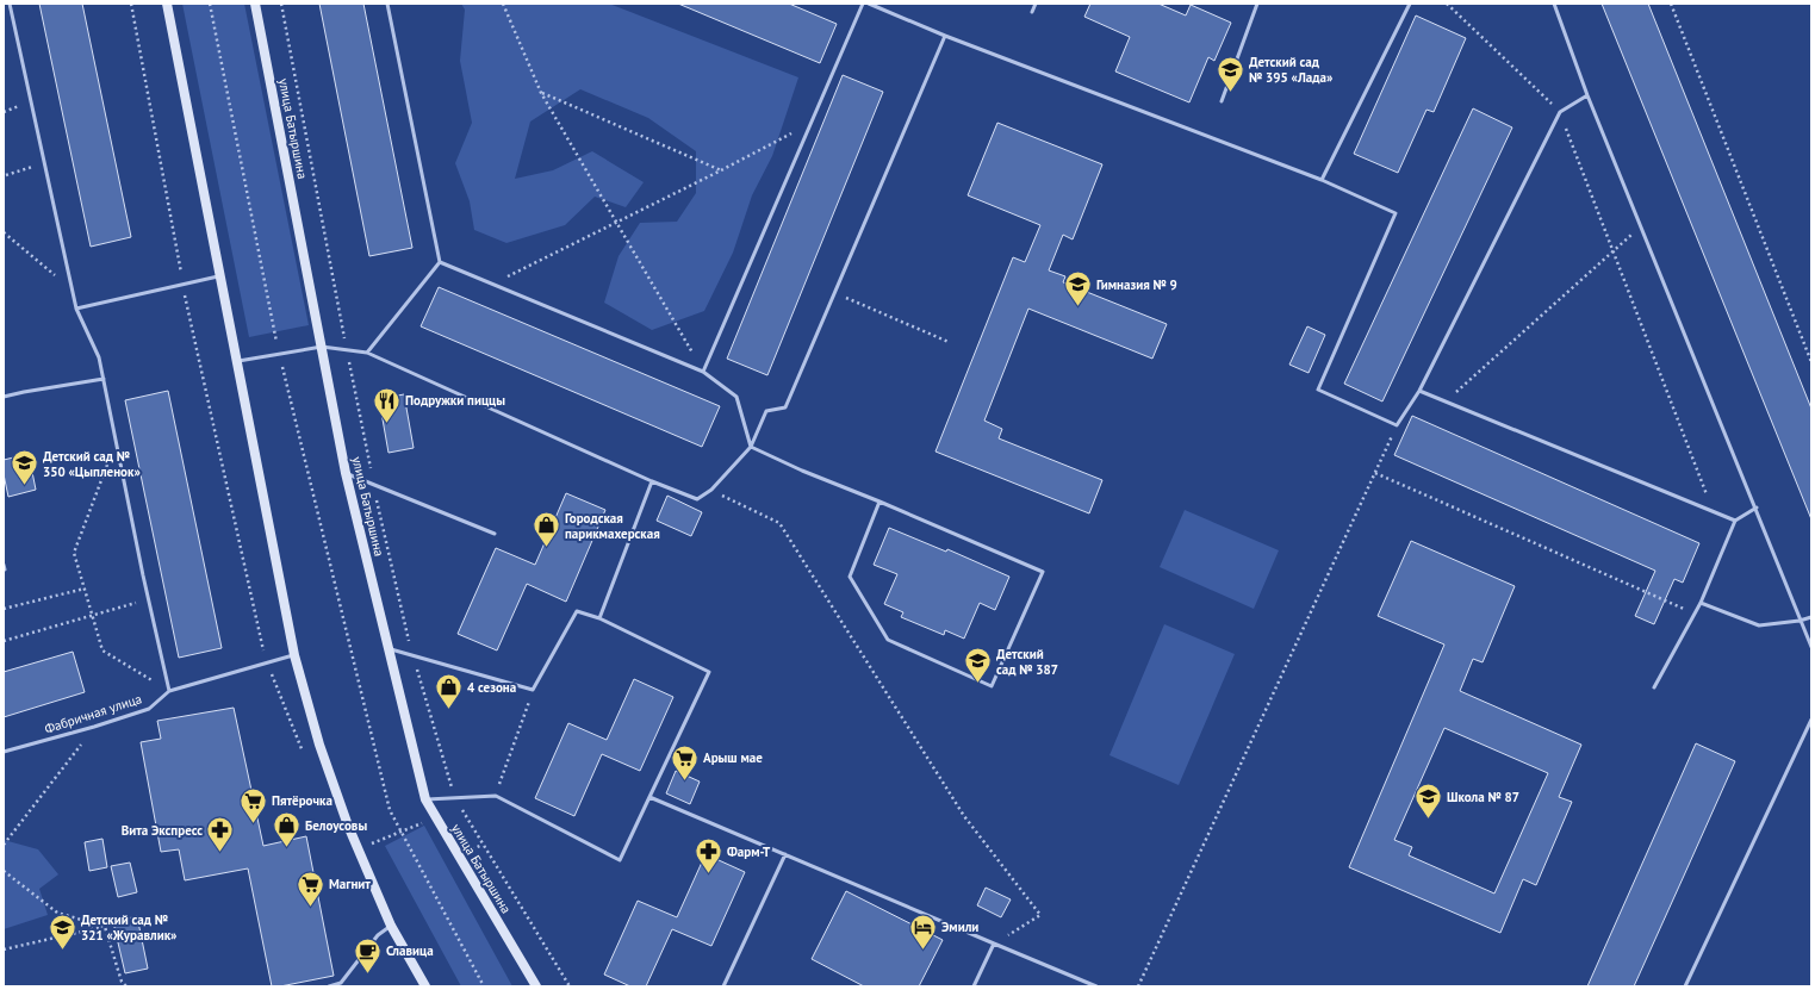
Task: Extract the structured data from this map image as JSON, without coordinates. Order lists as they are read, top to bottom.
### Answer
{
  "streets": {
    "street": ["улица Батыршина"],
    "lane": ["Фабричная улица"]
  },
  "places": {
    "school or university": [
      "Детский сад № 395 «Лада»",
      "Гимназия № 9",
      "Детский сад № 350 «Цыпленок»",
      "Детский сад № 387",
      "Школа № 87",
      "Детский сад № 321 «Журавлик»"
    ],
    "restaurant": ["Подружки пиццы"],
    "shop": ["Городская парикмахерская", "4 сезона", "Белоусовы"],
    "supermarket": ["Арыш мае", "Пятёрочка", "Магнит"],
    "pharmacy": ["Вита Экспресс", "Фарм-Т"],
    "hotel": ["Эмили"],
    "cafe": ["Славица"]
  }
}
